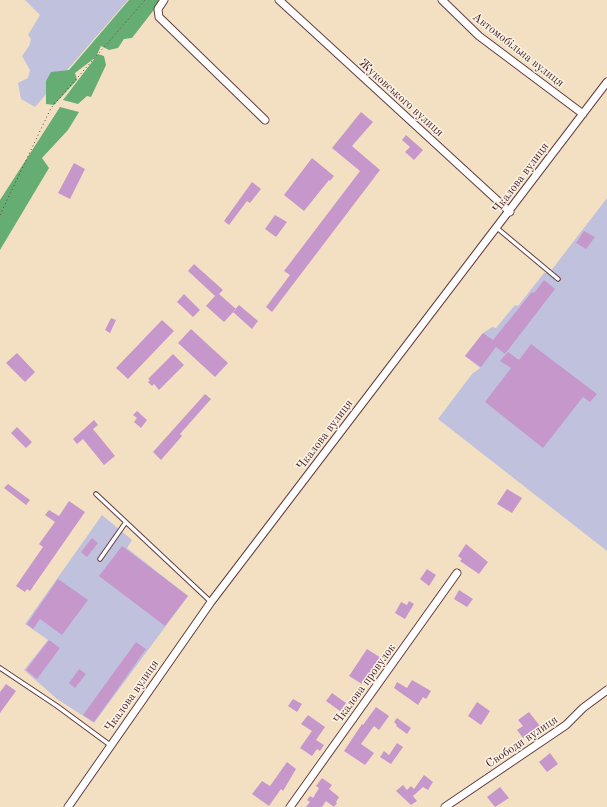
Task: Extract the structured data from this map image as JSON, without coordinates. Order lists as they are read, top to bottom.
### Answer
{
  "streets": {
    "street": [
      "Автомобільна вулиця",
      "Жуковського вулиця",
      "Чкалова вулиця",
      "Чкалова провулок",
      "Свободи вулиця"
    ]
  },
  "crossings": [
    ["Автомобільна вулиця", "Чкалова вулиця"],
    ["Жуковського вулиця", "Чкалова вулиця"]
  ]
}
